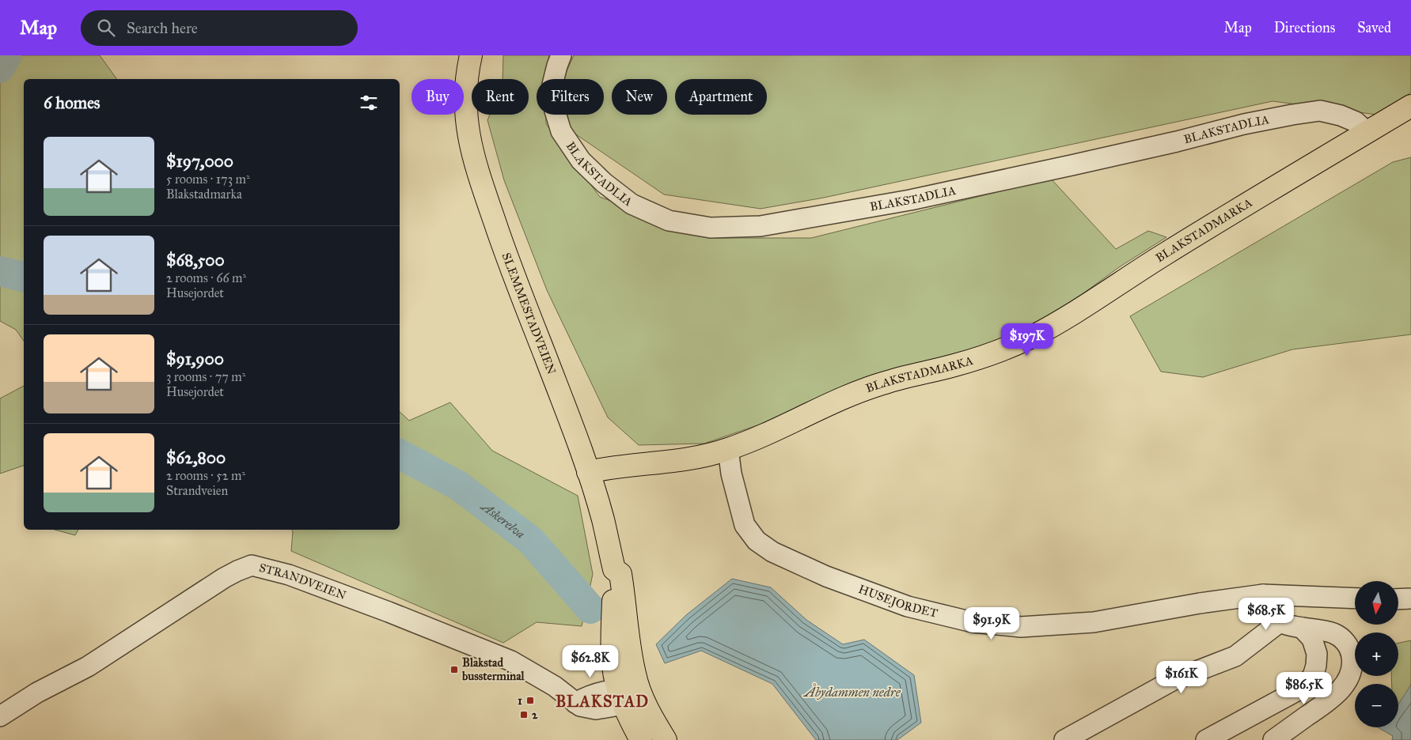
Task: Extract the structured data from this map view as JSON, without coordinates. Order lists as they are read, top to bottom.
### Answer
{
  "streets": {
    "main road": ["BLAKSTADMARKA", "SLEMMESTADVEIEN"],
    "street": ["BLAKSTADLIA", "STRANDVEIEN", "HUSEJORDET"]
  },
  "crossings": [
    ["BLAKSTADLIA", "BLAKSTADMARKA"],
    ["BLAKSTADMARKA", "SLEMMESTADVEIEN"],
    ["BLAKSTADMARKA", "HUSEJORDET"],
    ["SLEMMESTADVEIEN", "STRANDVEIEN"]
  ],
  "districts": ["BLAKSTAD"],
  "water": ["Askerelva", "Åbydammen nedre"],
  "places": {
    "transit": ["Blakstad bussterminal", "1", "2"]
  },
  "north": "bottom",
  "page": {
    "header": "Map",
    "search": "Search here",
    "nav": ["Map", "Directions", "Saved"],
    "chip": [
      "Buy",
      "Rent",
      "Filters",
      "New",
      "Apartment"
    ],
    "heading": "6 homes",
    "list": [
      {
        "name": "$197,000",
        "note": "5 rooms · 173 m² · Blakstadmarka"
      },
      {
        "name": "$68,500",
        "note": "2 rooms · 66 m² · Husejordet"
      },
      {
        "name": "$91,900",
        "note": "3 rooms · 77 m² · Husejordet"
      },
      {
        "name": "$62,800",
        "note": "2 rooms · 52 m² · Strandveien"
      }
    ],
    "price": [
      "$197K",
      "$68.5K",
      "$91.9K",
      "$62.8K",
      "$161K",
      "$86.5K"
    ],
    "map_buttons": ["+", "−"]
  }
}
